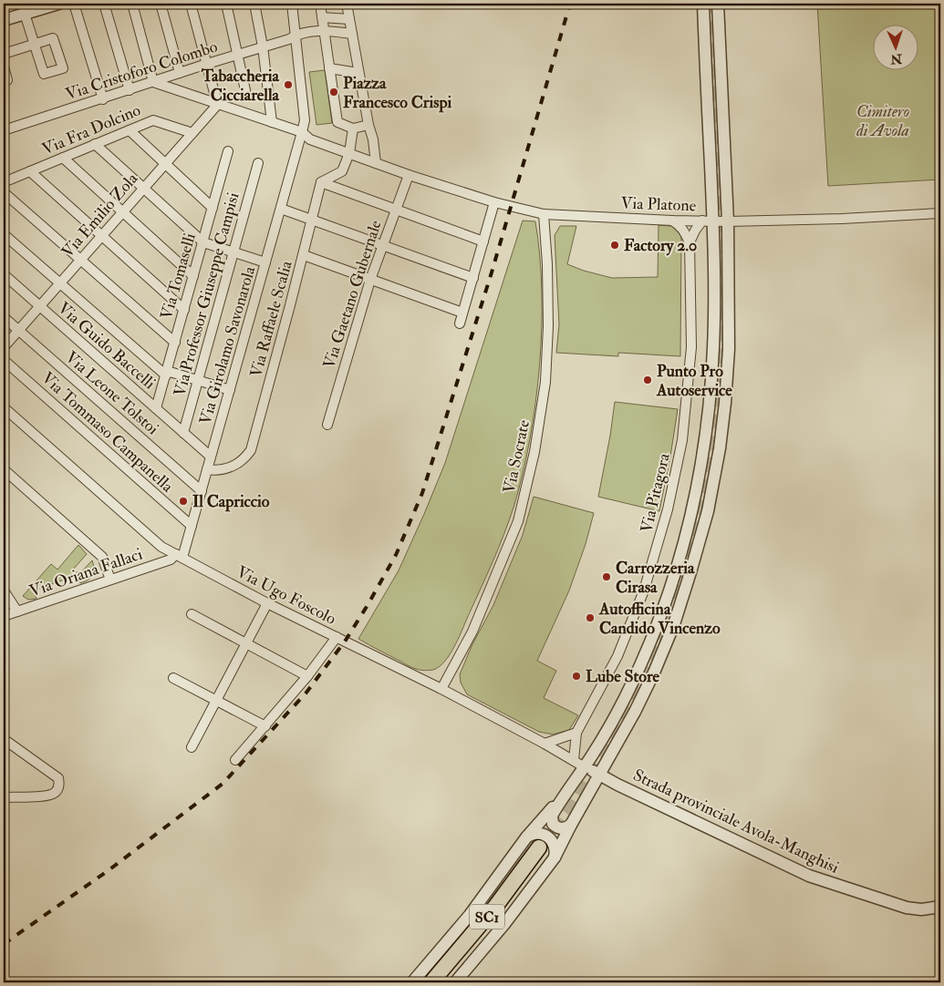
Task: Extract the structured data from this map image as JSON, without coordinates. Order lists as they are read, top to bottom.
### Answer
{
  "streets": {
    "main road": ["SC1"],
    "street": [
      "Via Cristoforo Colombo",
      "Via Fra Dolcino",
      "Via Platone",
      "Via Emilio Zola",
      "Via Tomaselli",
      "Via Professor Giuseppe Campisi",
      "Via Gaetano Gubernale",
      "Via Raffaele Scalia",
      "Via Guido Baccelli",
      "Via Girolamo Savonarola",
      "Via Leone Tolstoi",
      "Via Tommaso Campanella",
      "Via Socrate",
      "Via Pitagora",
      "Via Oriana Fallaci",
      "Via Ugo Foscolo",
      "Strada provinciale Avola-Manghisi"
    ]
  },
  "crossings": [
    ["Via Cristoforo Colombo", "Via Platone"],
    ["Via Cristoforo Colombo", "Via Girolamo Savonarola"],
    ["Via Fra Dolcino", "Via Emilio Zola"],
    ["Via Platone", "Via Emilio Zola"],
    ["Via Platone", "Via Gaetano Gubernale"],
    ["Via Platone", "Via Girolamo Savonarola"],
    ["Via Platone", "Via Socrate"],
    ["Via Emilio Zola", "Via Guido Baccelli"],
    ["Via Emilio Zola", "Via Leone Tolstoi"],
    ["Via Tomaselli", "Via Guido Baccelli"],
    ["Via Professor Giuseppe Campisi", "Via Guido Baccelli"],
    ["Via Raffaele Scalia", "Via Girolamo Savonarola"],
    ["Via Guido Baccelli", "Via Girolamo Savonarola"],
    ["Via Girolamo Savonarola", "Via Leone Tolstoi"],
    ["Via Girolamo Savonarola", "Via Tommaso Campanella"],
    ["Via Girolamo Savonarola", "Via Oriana Fallaci"],
    ["Via Girolamo Savonarola", "Via Ugo Foscolo"],
    ["Via Socrate", "Via Ugo Foscolo"],
    ["Via Oriana Fallaci", "Via Ugo Foscolo"],
    ["Via Ugo Foscolo", "Strada provinciale Avola-Manghisi"]
  ],
  "parks": ["Cimitero di Avola"],
  "places": [
    "Tabaccheria Cicciarella",
    "Piazza Francesco Crispi",
    "Factory 2.0",
    "Punto Pro Autoservice",
    "Il Capriccio",
    "Carrozzeria Cirasa",
    "Autofficina Candido Vincenzo",
    "Lube Store"
  ],
  "north": "bottom"
}
